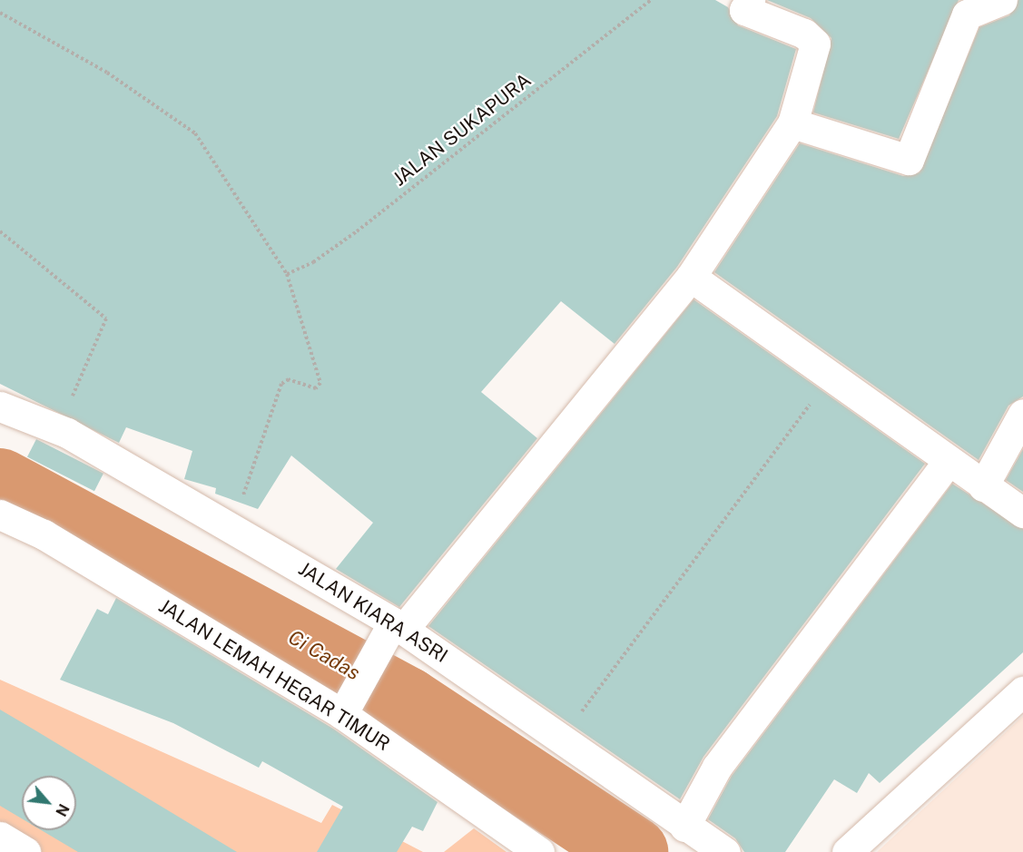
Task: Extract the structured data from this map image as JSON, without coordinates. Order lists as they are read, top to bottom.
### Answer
{
  "streets": {
    "street": ["JALAN KIARA ASRI", "JALAN LEMAH HEGAR TIMUR"],
    "path": ["JALAN SUKAPURA"]
  },
  "water": ["Ci Cadas"],
  "north": "bottom right"
}
